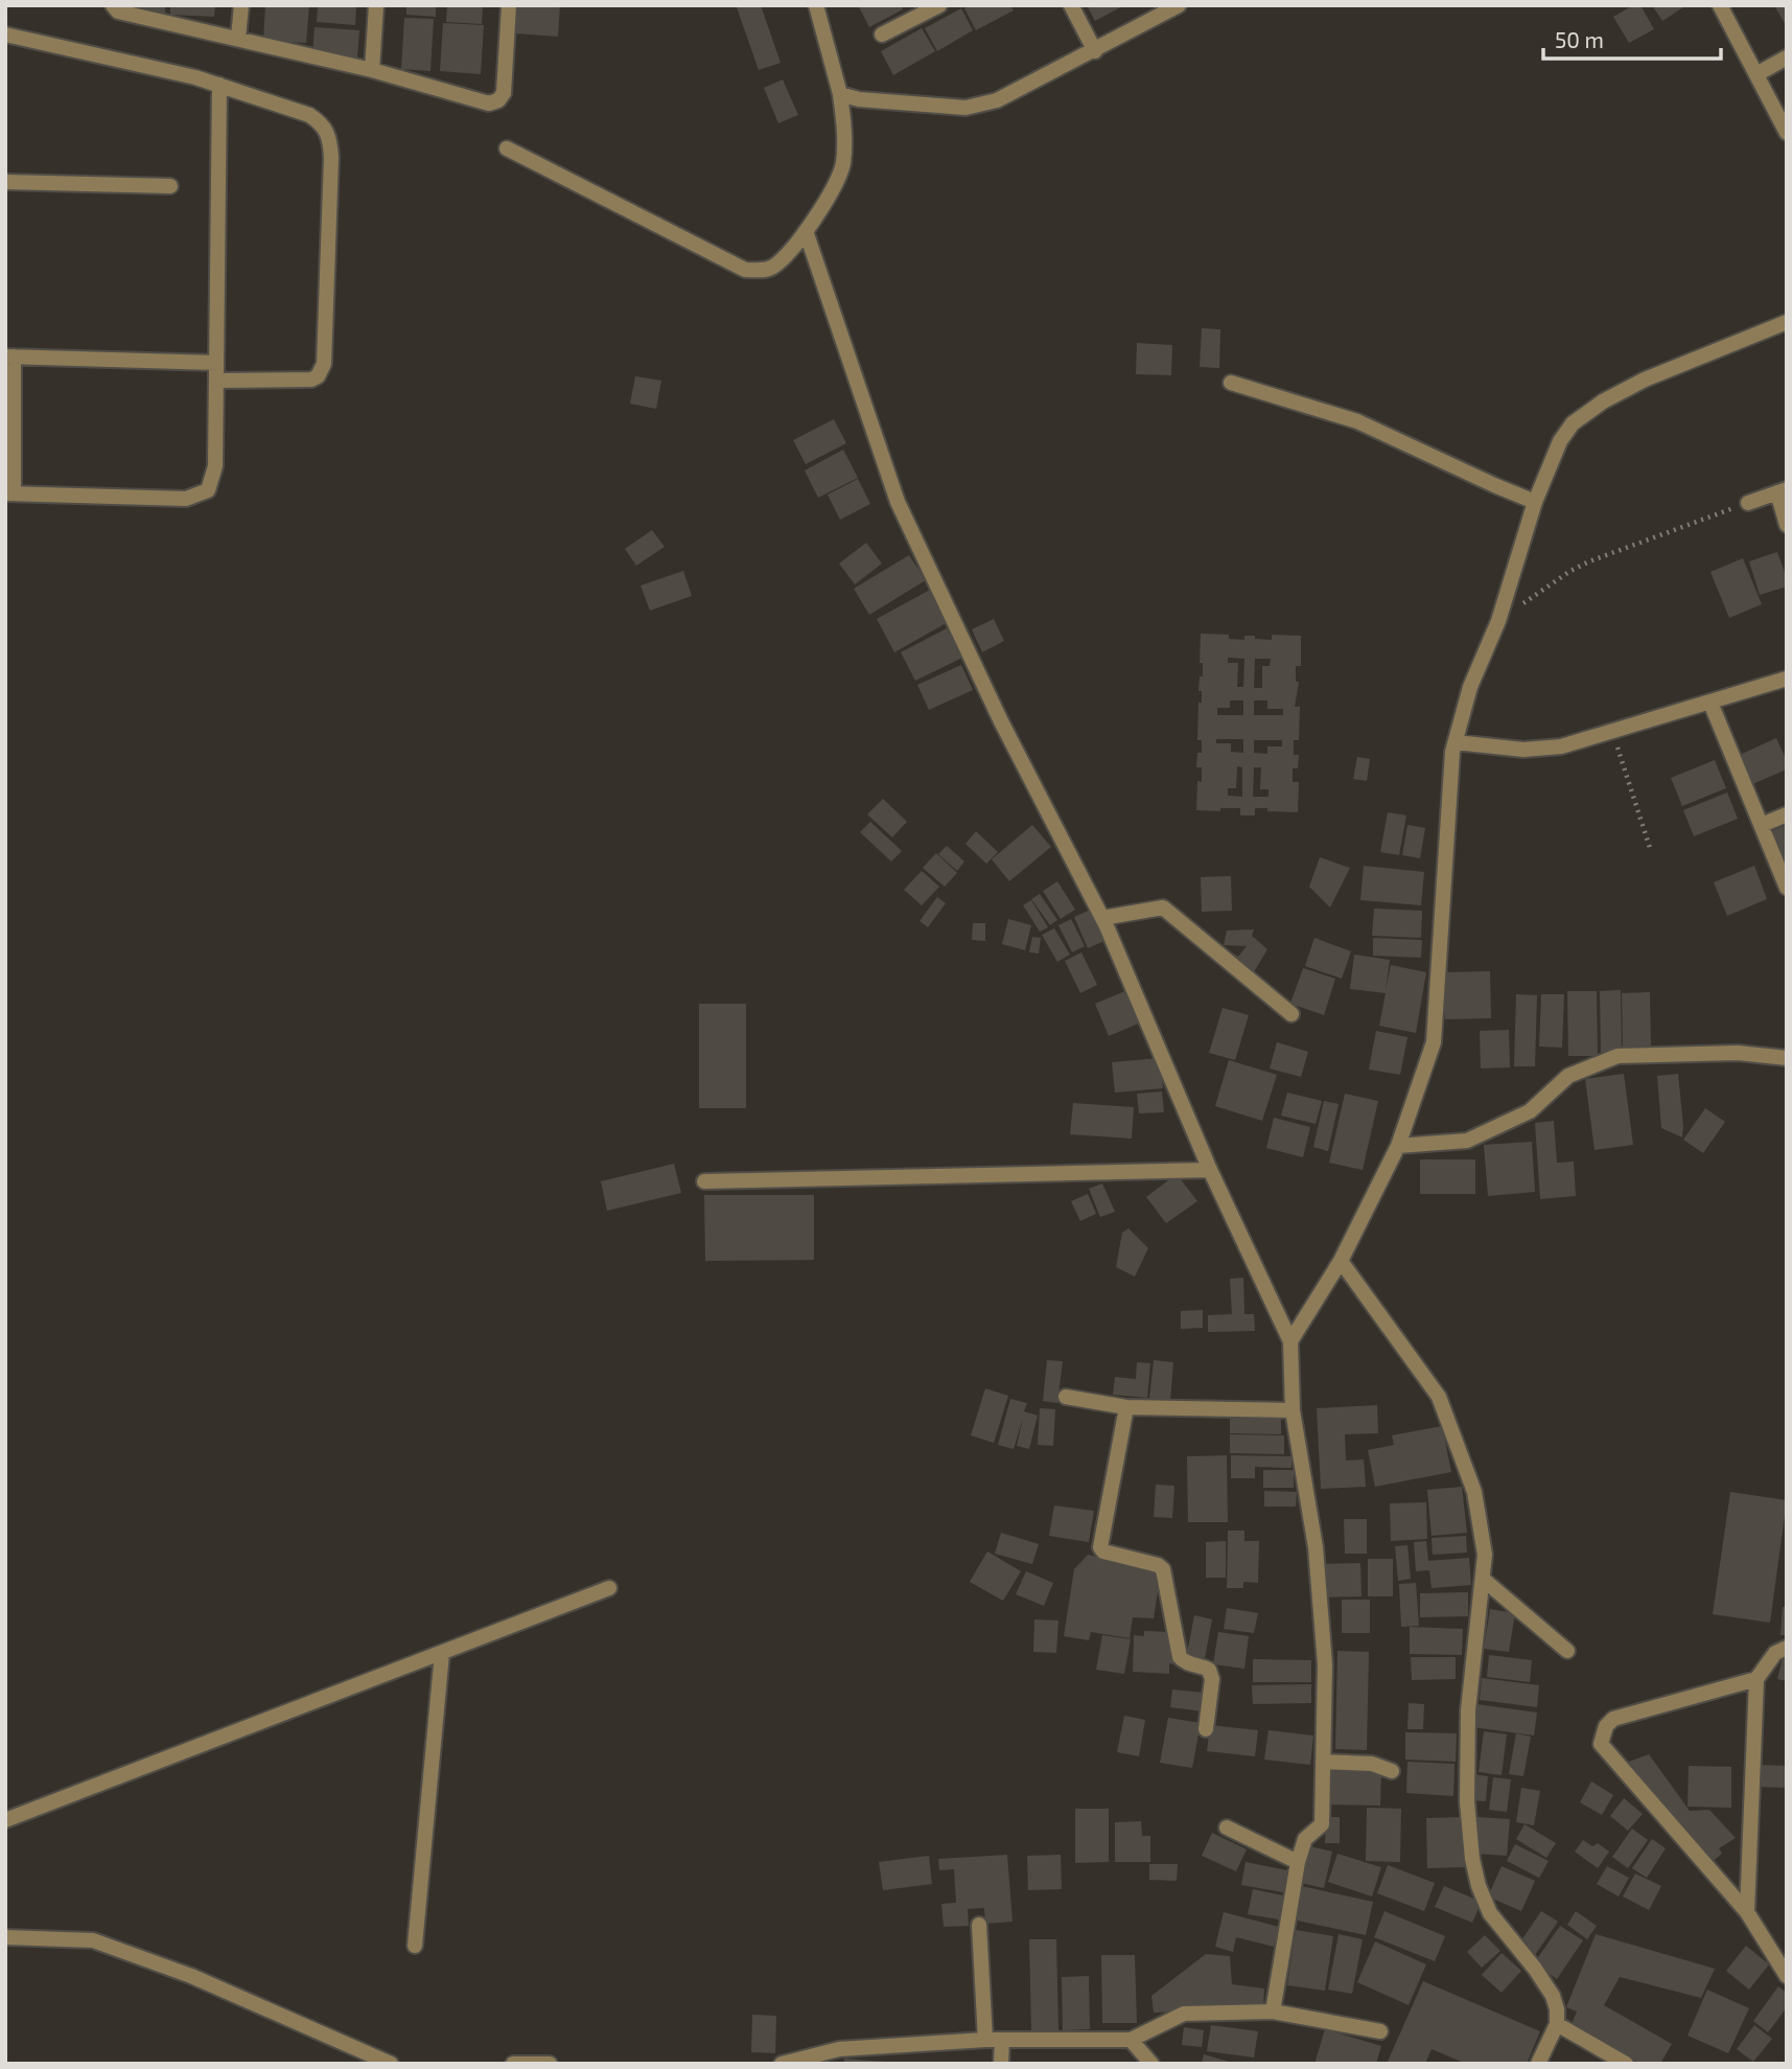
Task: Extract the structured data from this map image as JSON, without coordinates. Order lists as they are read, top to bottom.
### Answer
{
  "scale_bar": "50 m"
}
